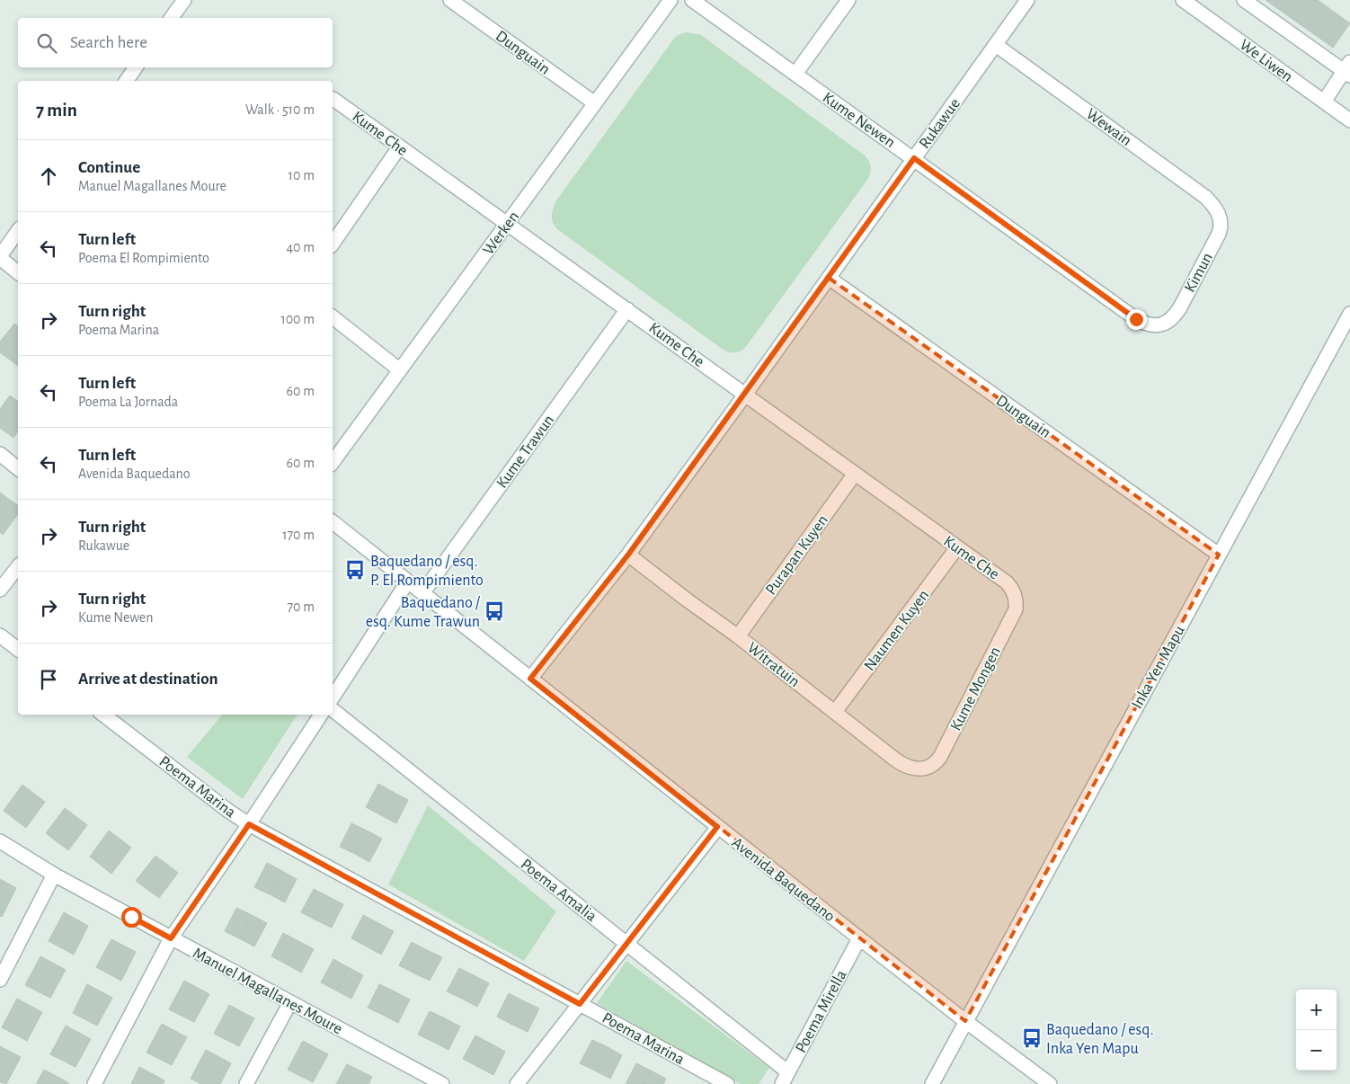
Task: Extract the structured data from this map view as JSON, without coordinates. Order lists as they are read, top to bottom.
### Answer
{
  "streets": {
    "street": [
      "Dunguain",
      "We Liwen",
      "Kume Newen",
      "Rukawue",
      "Wewain",
      "Kume Che",
      "Werken",
      "Kimun",
      "Kume Trawun",
      "Purapan Kuyen",
      "Naumen Kuyen",
      "Witratuin",
      "Inka Yen Mapu",
      "Kume Mongen",
      "Poema Marina",
      "Avenida Baquedano",
      "Poema Amalia",
      "Manuel Magallanes Moure",
      "Poema Mirella"
    ]
  },
  "crossings": [
    ["Dunguain", "Rukawue"],
    ["Dunguain", "Werken"],
    ["Dunguain", "Inka Yen Mapu"],
    ["Kume Newen", "Rukawue"],
    ["Kume Newen", "Kimun"],
    ["Rukawue", "Wewain"],
    ["Rukawue", "Kume Che"],
    ["Rukawue", "Witratuin"],
    ["Rukawue", "Avenida Baquedano"],
    ["Wewain", "Kimun"],
    ["Kume Che", "Werken"],
    ["Kume Che", "Kume Trawun"],
    ["Kume Che", "Purapan Kuyen"],
    ["Kume Che", "Naumen Kuyen"],
    ["Kume Che", "Kume Mongen"],
    ["Kume Trawun", "Avenida Baquedano"],
    ["Purapan Kuyen", "Witratuin"],
    ["Naumen Kuyen", "Witratuin"],
    ["Witratuin", "Kume Mongen"],
    ["Inka Yen Mapu", "Avenida Baquedano"],
    ["Avenida Baquedano", "Poema Mirella"],
    ["Poema Amalia", "Poema Mirella"]
  ],
  "places": {
    "bus stop": ["Baquedano / esq. P. El Rompimiento", "Baquedano / esq. Kume Trawun", "Baquedano / esq. Inka Yen Mapu"]
  },
  "page": {
    "search": "Search here",
    "heading": ["7 min", "Walk · 510 m"],
    "list": [
      ["Continue", "Manuel Magallanes Moure", "10 m"],
      ["Turn left", "Poema El Rompimiento", "40 m"],
      ["Turn right", "Poema Marina", "100 m"],
      ["Turn left", "Poema La Jornada", "60 m"],
      ["Turn left", "Avenida Baquedano", "60 m"],
      ["Turn right", "Rukawue", "170 m"],
      ["Turn right", "Kume Newen", "70 m"],
      "Arrive at destination"
    ],
    "map_buttons": ["+", "−"]
  }
}
